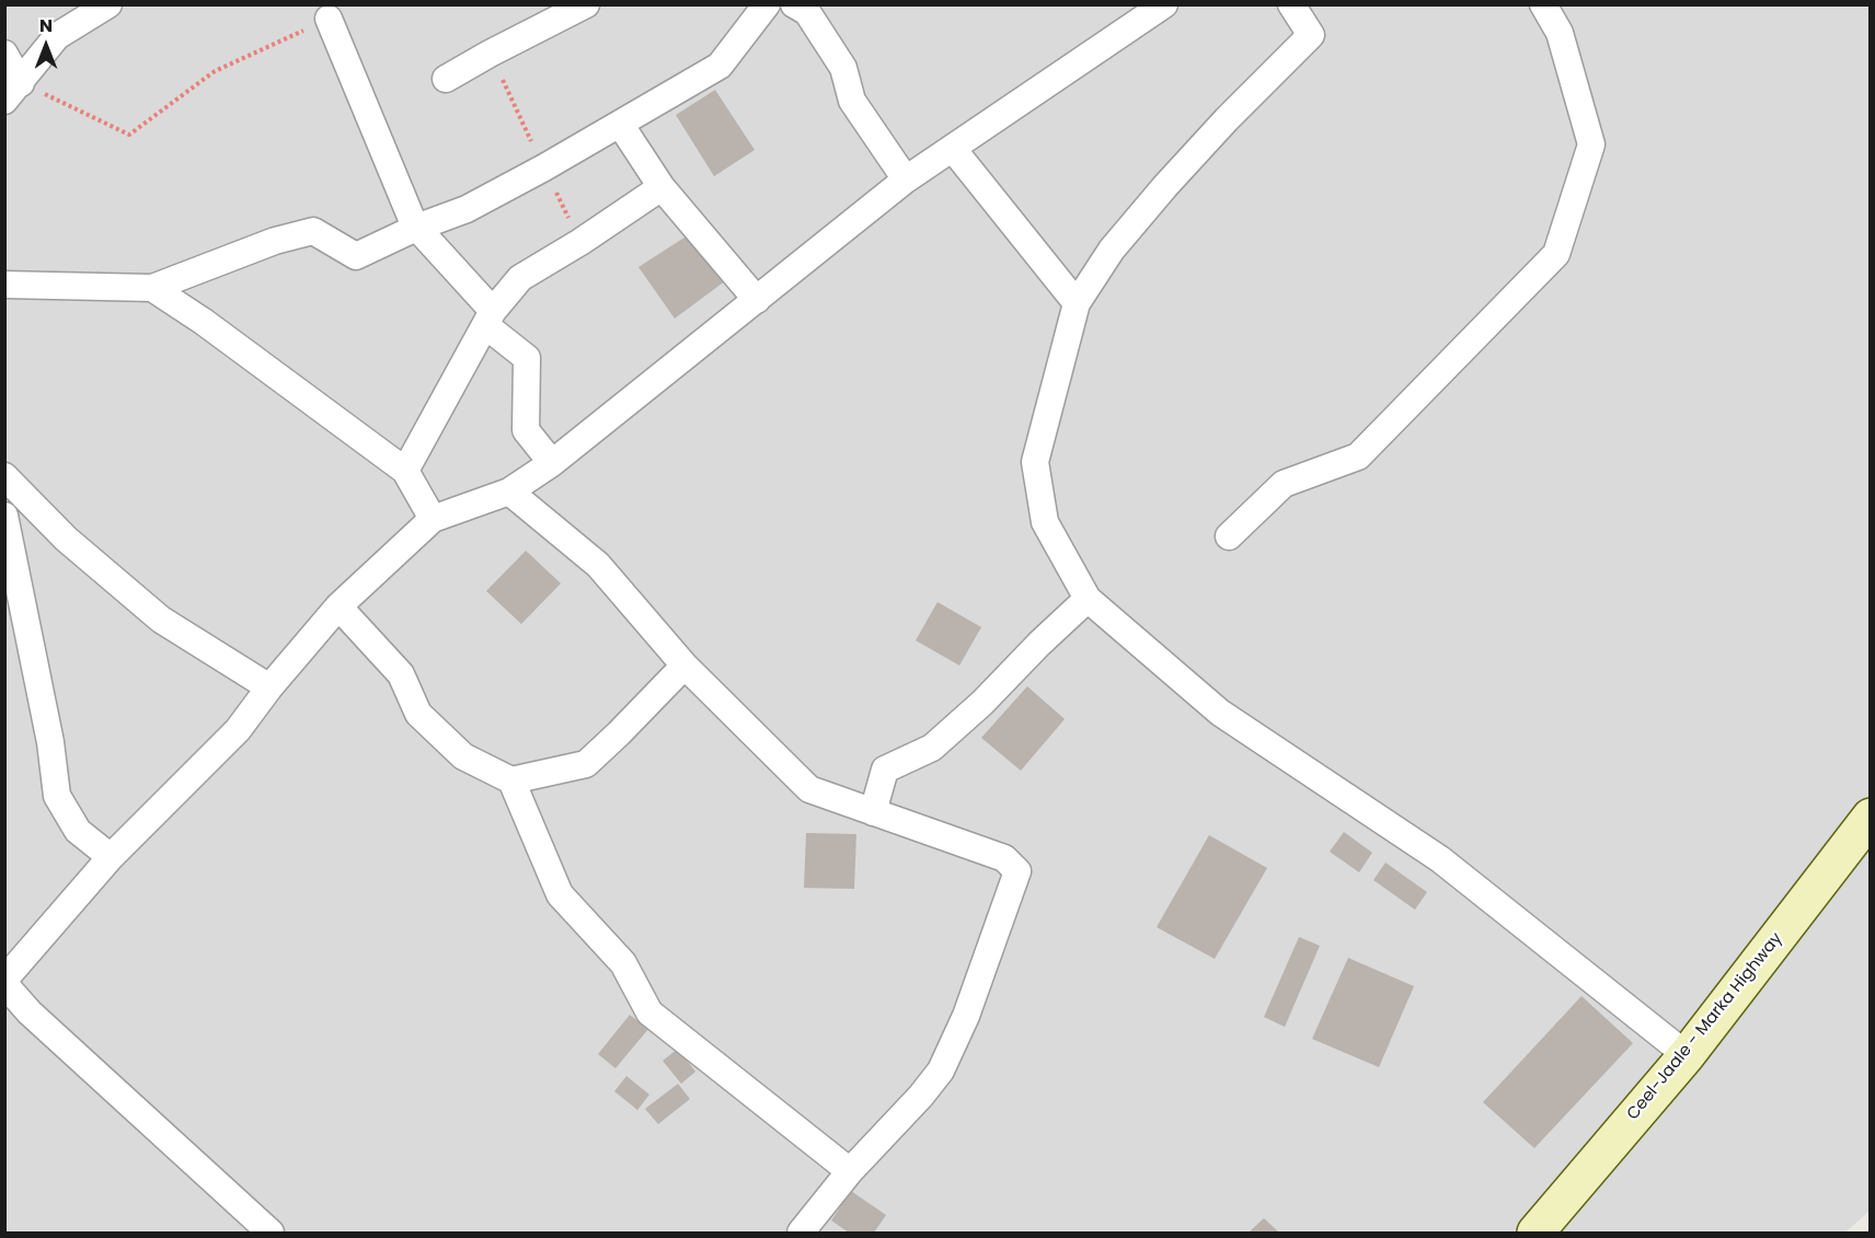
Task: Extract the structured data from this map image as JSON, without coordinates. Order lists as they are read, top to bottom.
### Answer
{
  "streets": {
    "street": ["Ceel-Jaale - Marka Highway"]
  },
  "north": "top"
}
